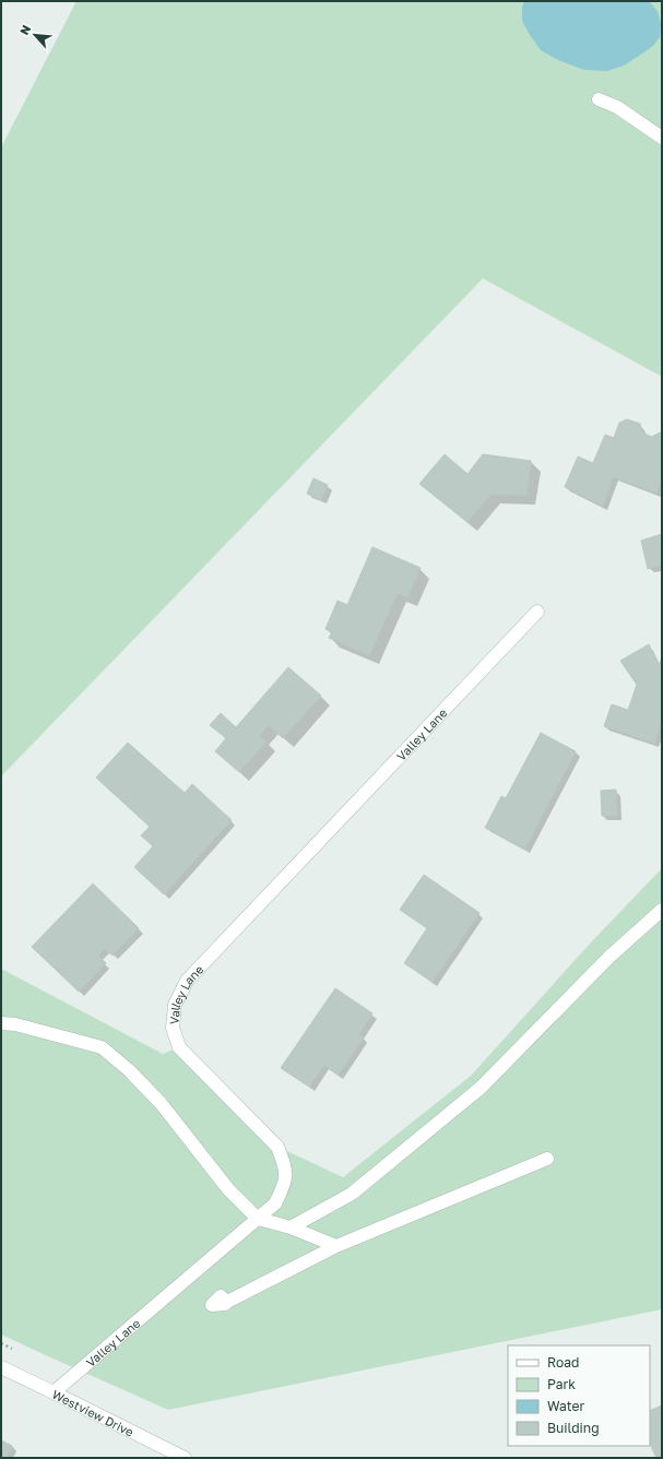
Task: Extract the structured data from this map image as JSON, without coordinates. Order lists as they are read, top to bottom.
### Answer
{
  "streets": {
    "street": ["Valley Lane", "Westview Drive"]
  },
  "crossings": [
    ["Valley Lane", "Westview Drive"]
  ],
  "legend": [
    "Road",
    "Park",
    "Water",
    "Building"
  ],
  "north": "top left"
}
